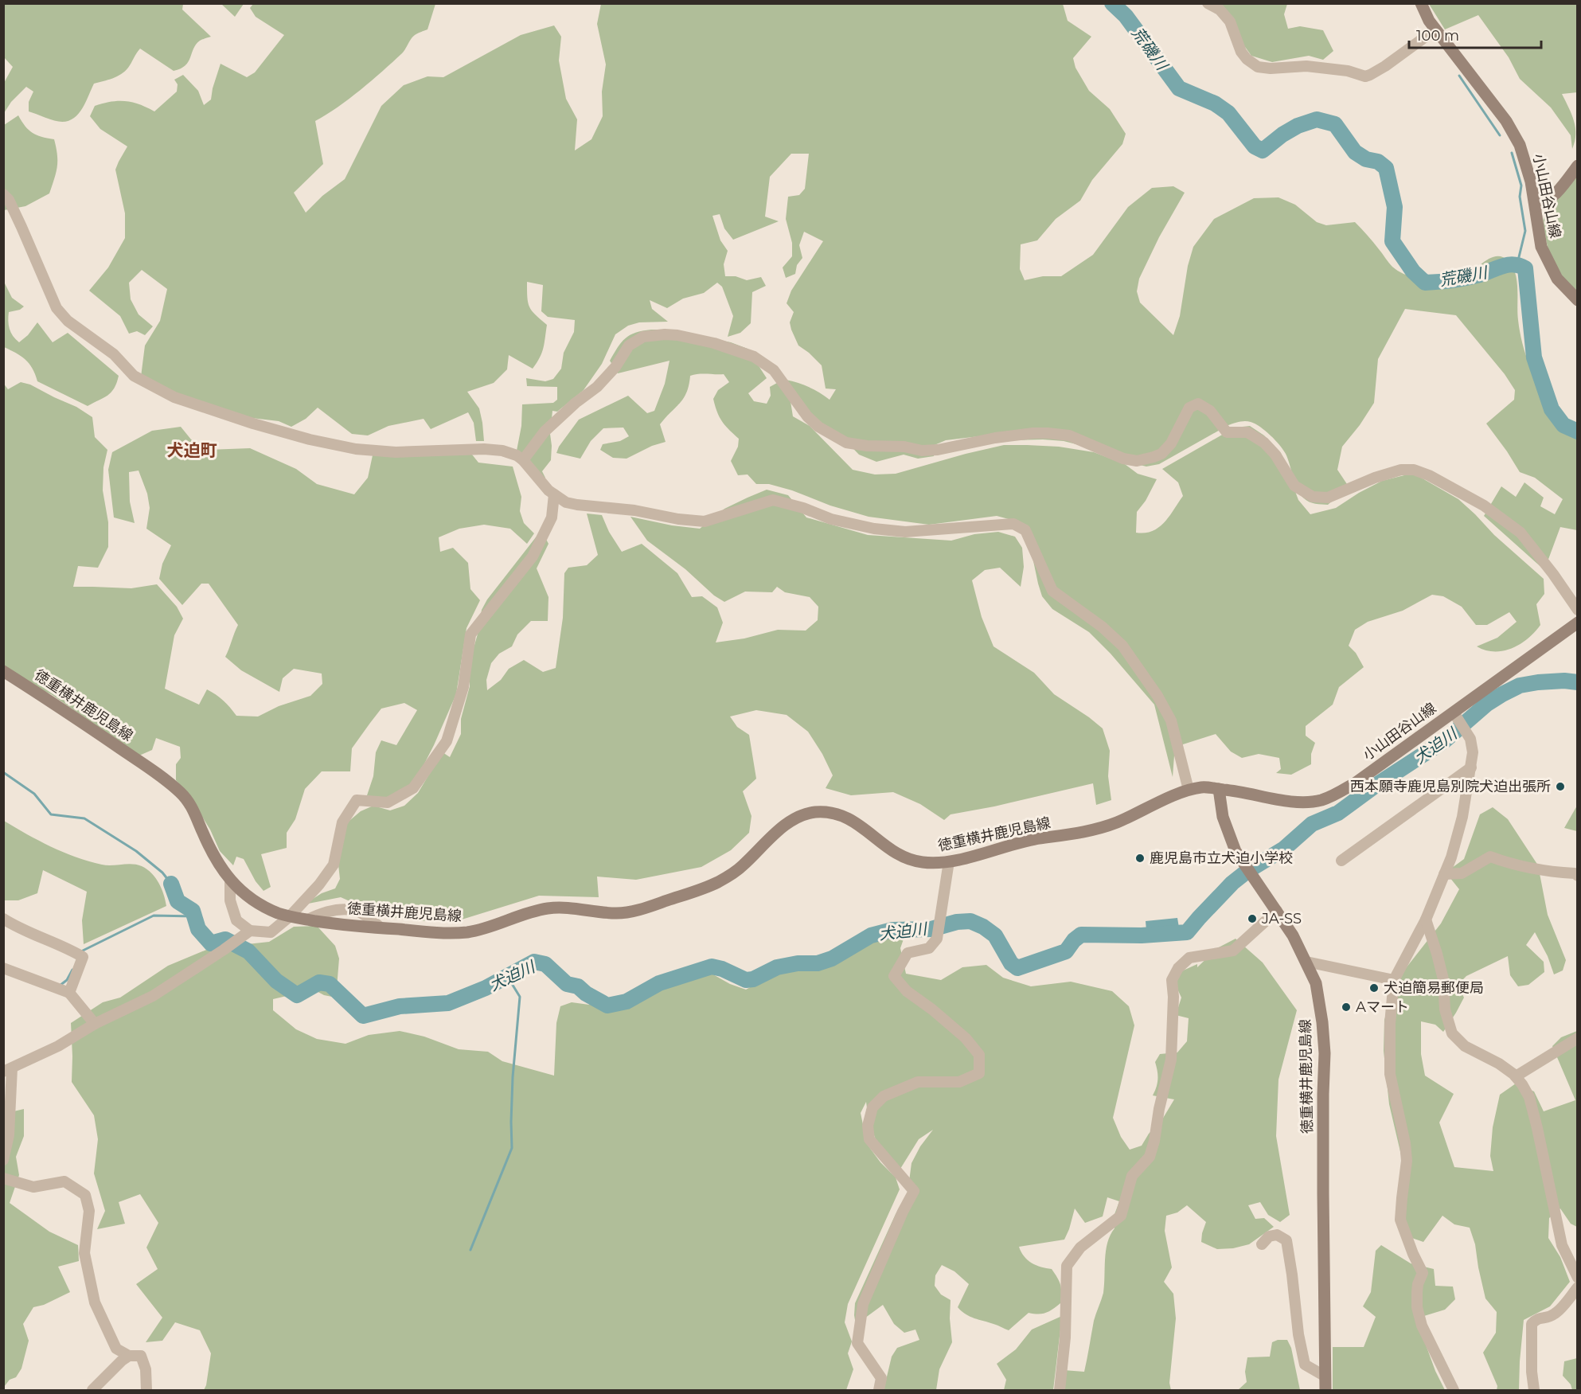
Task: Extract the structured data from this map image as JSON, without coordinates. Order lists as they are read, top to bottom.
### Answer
{
  "streets": {
    "main road": ["小山田谷山線", "徳重横井鹿児島線"]
  },
  "crossings": [
    ["小山田谷山線", "徳重横井鹿児島線"]
  ],
  "districts": ["犬迫町"],
  "water": ["荒磯川", "犬迫川"],
  "places": [
    "西本願寺鹿児島別院犬迫出張所",
    "鹿児島市立犬迫小学校",
    "JA-SS",
    "犬迫簡易郵便局",
    "Aマート"
  ],
  "scale_bar": "100 m"
}
